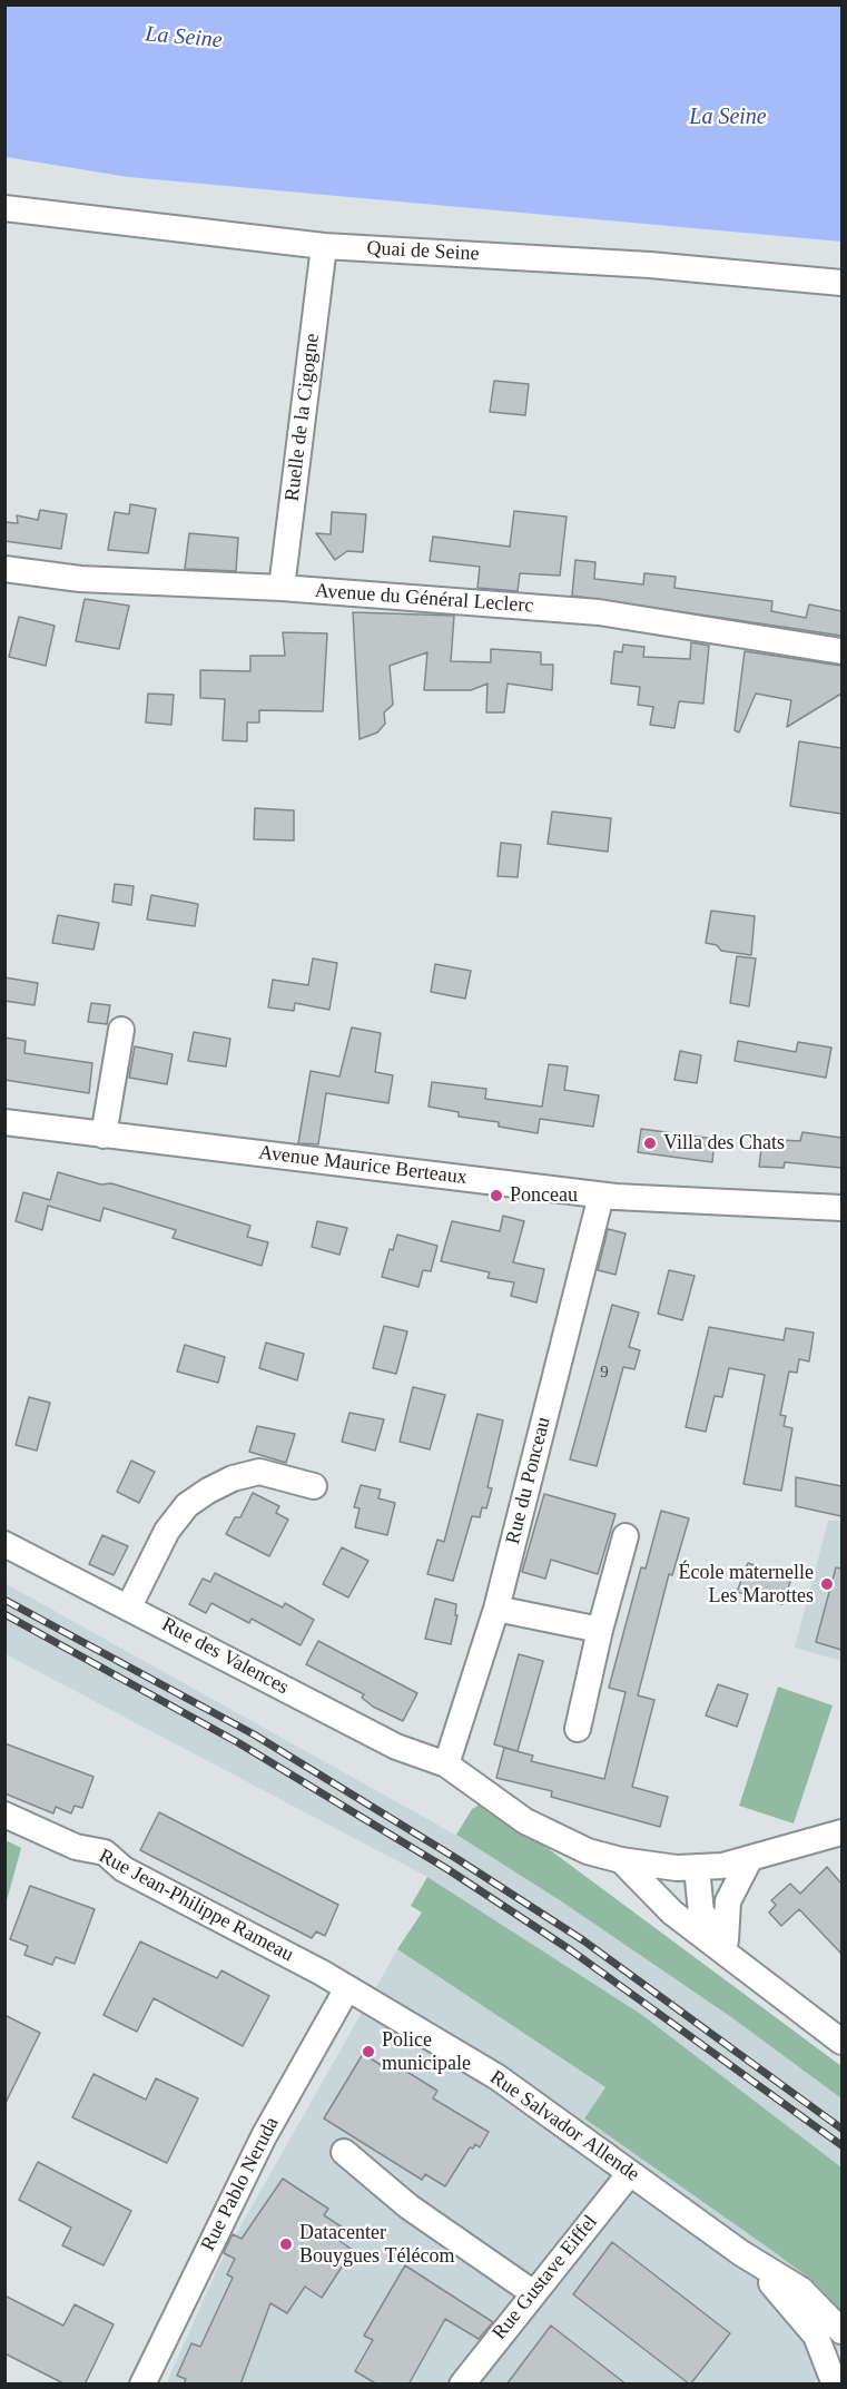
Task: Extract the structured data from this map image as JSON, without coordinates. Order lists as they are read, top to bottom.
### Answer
{
  "streets": {
    "street": [
      "Quai de Seine",
      "Ruelle de la Cigogne",
      "Avenue du Général Leclerc",
      "Avenue Maurice Berteaux",
      "Rue du Ponceau",
      "Rue des Valences",
      "Rue Jean-Philippe Rameau",
      "Rue Salvador Allende",
      "Rue Pablo Neruda",
      "Rue Gustave Eiffel"
    ]
  },
  "crossings": [
    ["Quai de Seine", "Ruelle de la Cigogne"],
    ["Ruelle de la Cigogne", "Avenue du Général Leclerc"],
    ["Avenue Maurice Berteaux", "Rue du Ponceau"],
    ["Rue du Ponceau", "Rue des Valences"],
    ["Rue Jean-Philippe Rameau", "Rue Salvador Allende"],
    ["Rue Jean-Philippe Rameau", "Rue Pablo Neruda"],
    ["Rue Salvador Allende", "Rue Pablo Neruda"],
    ["Rue Salvador Allende", "Rue Gustave Eiffel"]
  ],
  "water": ["La Seine"],
  "places": [
    "Villa des Chats",
    "Ponceau",
    "École maternelle Les Marottes",
    "Police municipale",
    "Datacenter Bouygues Télécom"
  ],
  "house_numbers": ["9"]
}
